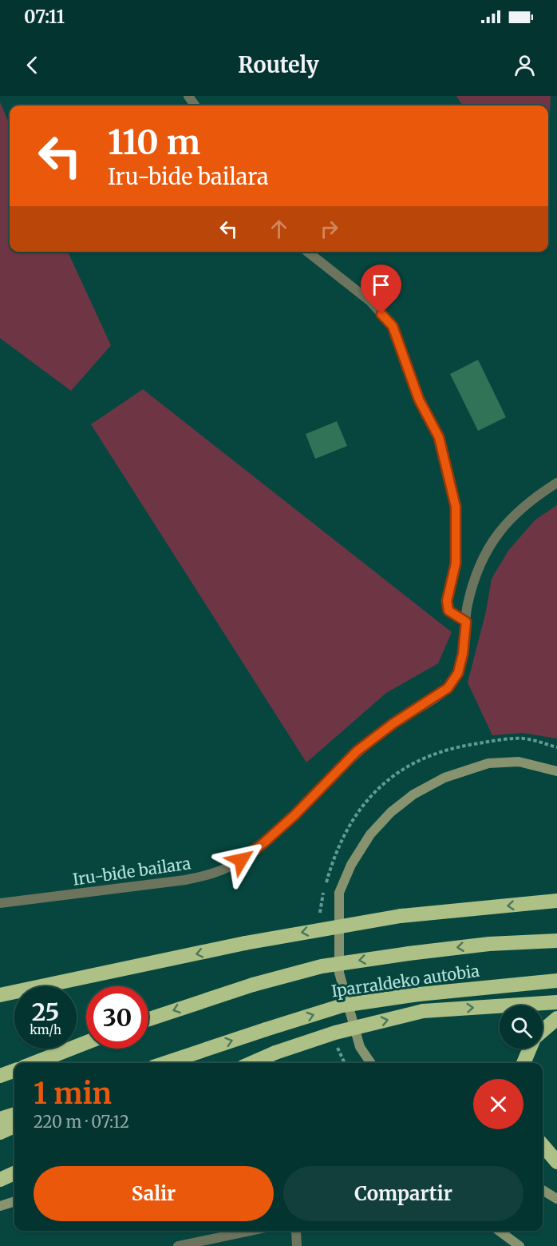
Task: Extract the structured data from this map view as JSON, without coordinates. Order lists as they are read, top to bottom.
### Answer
{
  "streets": {
    "highway": ["Iparraldeko autobia"],
    "street": ["Iru-bide bailara"]
  },
  "page": {
    "status": "07:11",
    "header": "Routely",
    "turn": ["110 m", "Iru-bide bailara"],
    "speed": "25 km/h",
    "limit": "30",
    "heading": ["1 min", "220 m · 07:12"],
    "buttons": ["Salir", "Compartir"]
  }
}
